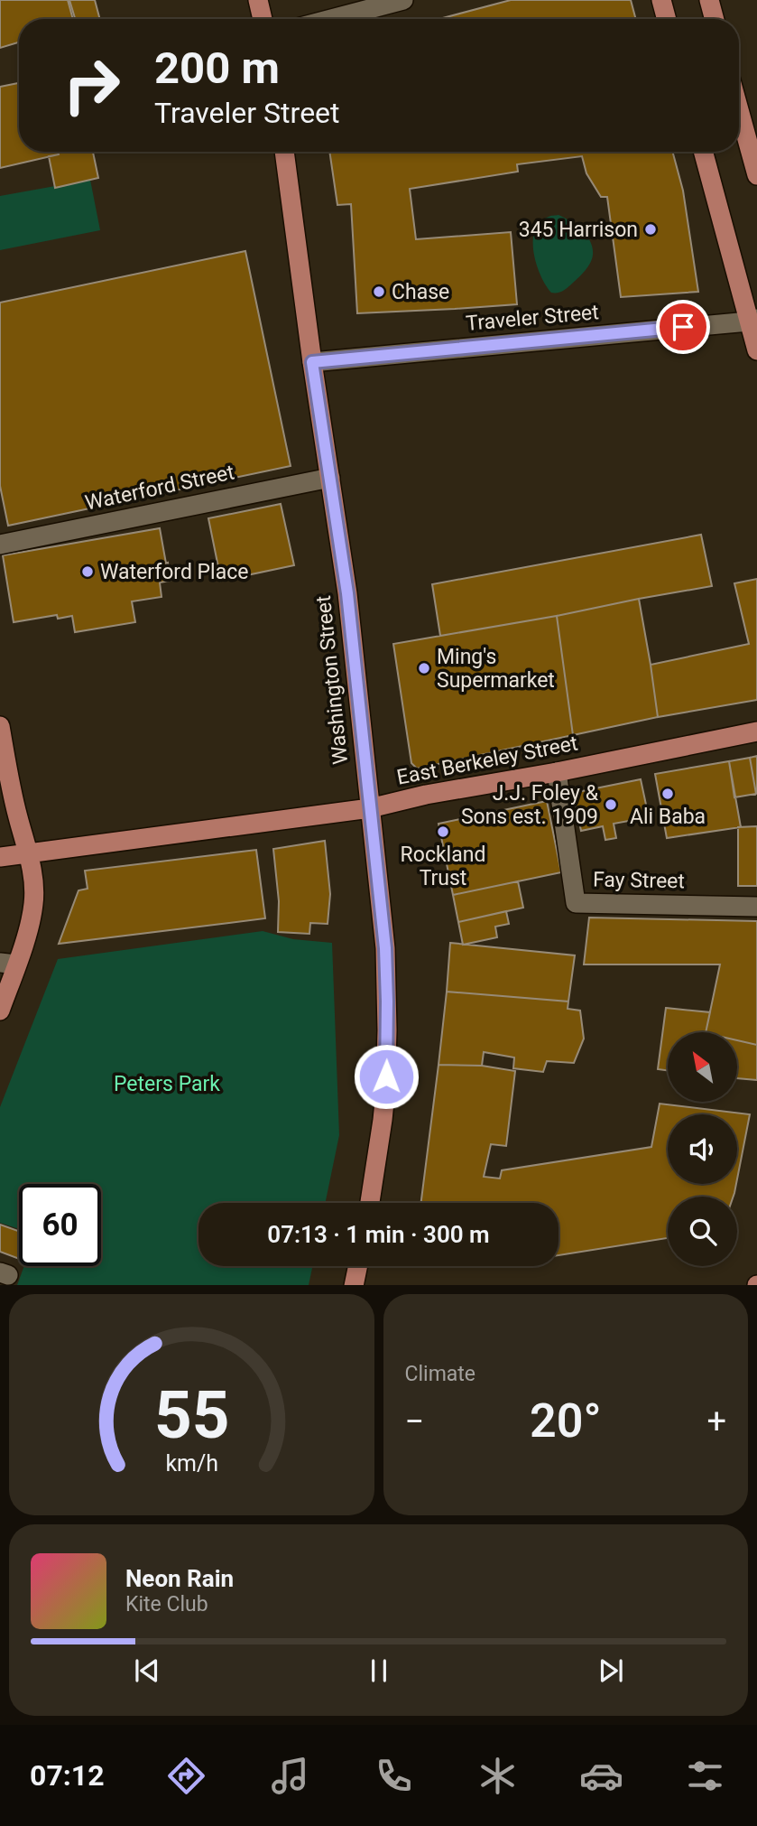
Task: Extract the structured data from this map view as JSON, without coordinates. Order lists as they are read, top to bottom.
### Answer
{
  "streets": {
    "main road": ["Washington Street", "East Berkeley Street"],
    "street": ["Traveler Street", "Waterford Street", "Fay Street"]
  },
  "crossings": [
    ["Traveler Street", "Washington Street"],
    ["Waterford Street", "Washington Street"],
    ["Washington Street", "East Berkeley Street"],
    ["East Berkeley Street", "Fay Street"]
  ],
  "parks": ["Peters Park"],
  "places": [
    "345 Harrison",
    "Chase",
    "Waterford Place",
    "Ming's Supermarket",
    "Ali Baba",
    "J.J. Foley & Sons est. 1909",
    "Rockland Trust"
  ],
  "north": "top left",
  "page": {
    "turn": ["200 m", "Traveler Street"],
    "limit": "60",
    "trip": "07:13 · 1 min · 300 m",
    "tile": "Climate",
    "heat": ["−", "20°", "+"],
    "song": ["Neon Rain", "Kite Club"],
    "tabs": "07:12",
    "gauge": ["55", "km/h"]
  }
}
